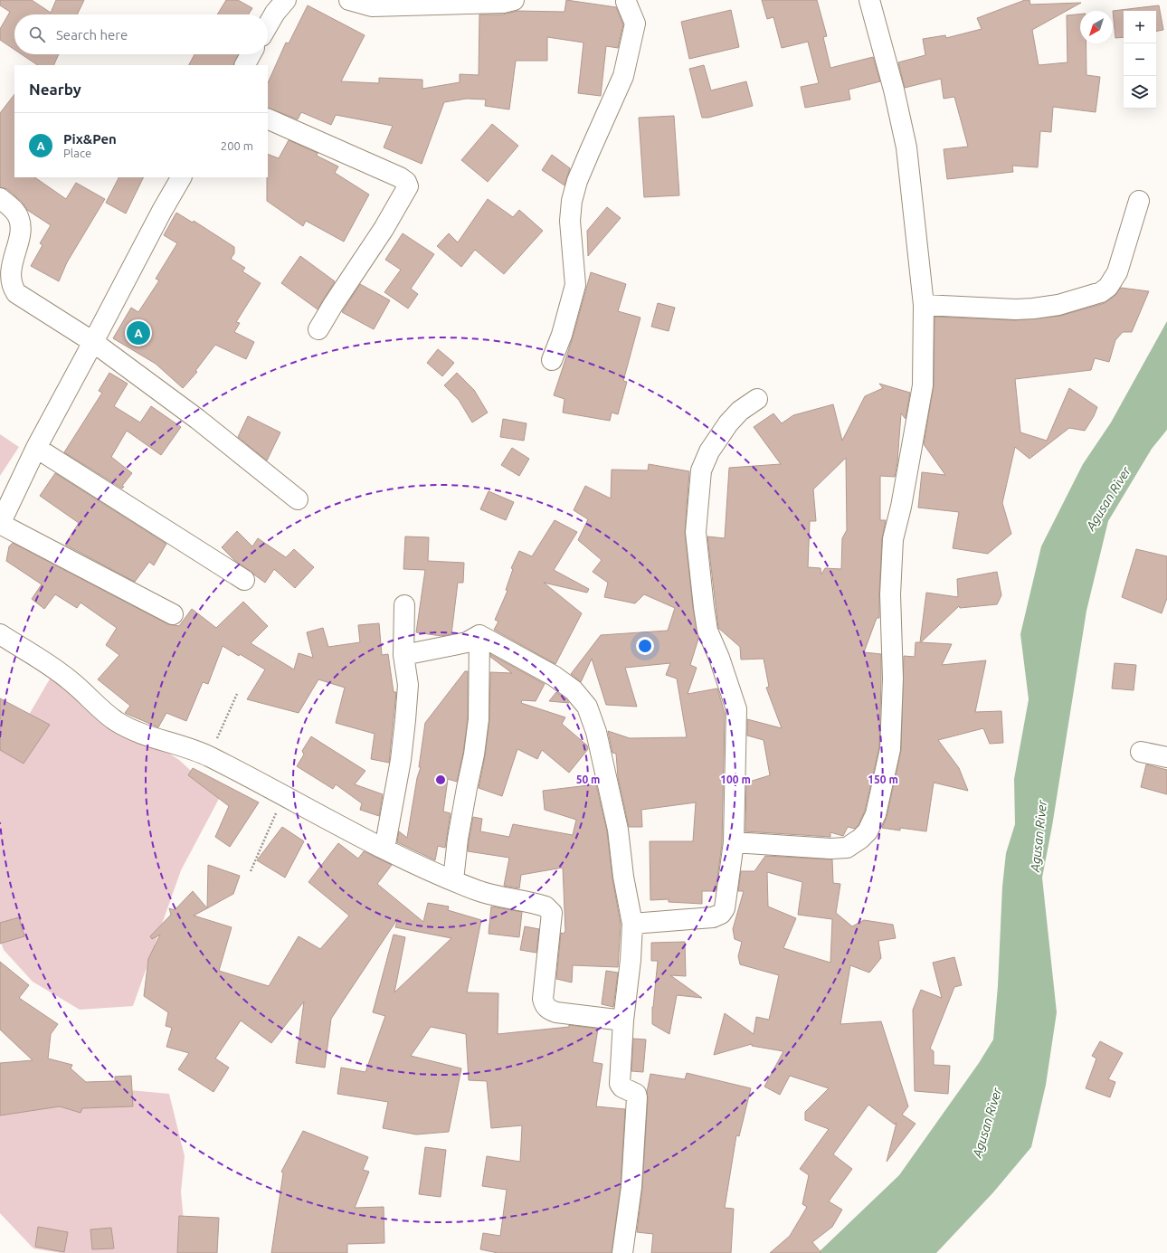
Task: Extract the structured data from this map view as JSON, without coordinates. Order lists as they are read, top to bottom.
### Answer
{
  "water": ["Agusan River"],
  "north": "bottom left",
  "page": {
    "map_buttons": ["+", "−"],
    "search": "Search here",
    "heading": "Nearby",
    "list": [
      {
        "mark": "A",
        "name": "Pix&Pen",
        "note": "Place",
        "value": "200 m"
      }
    ],
    "pins": "A"
  },
  "rings": ["50 m", "100 m", "150 m"]
}
